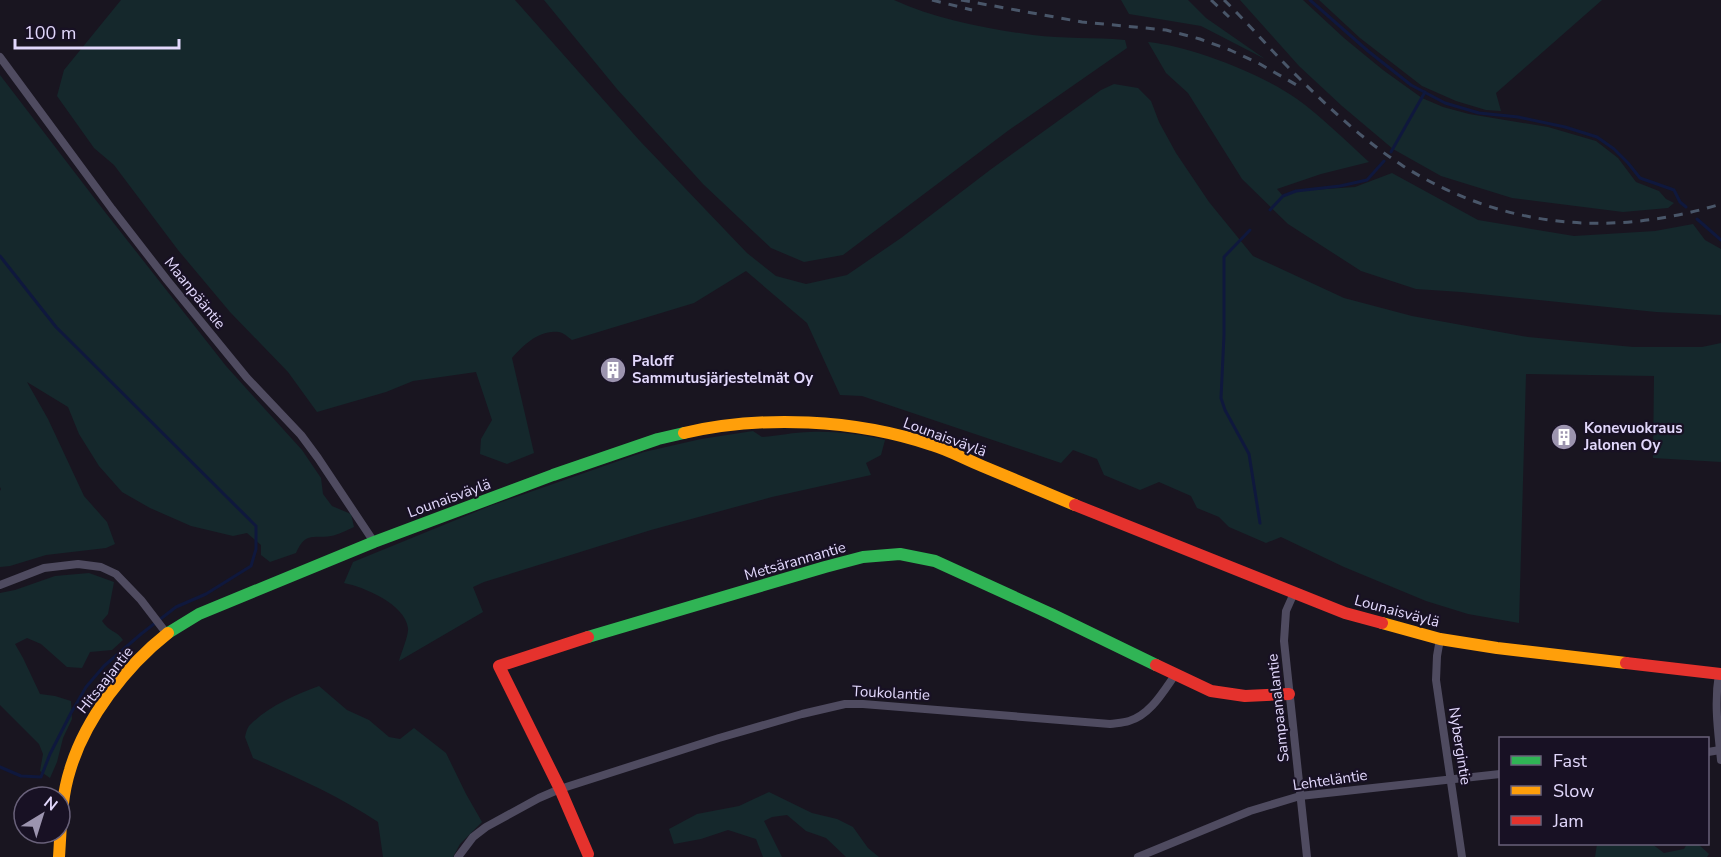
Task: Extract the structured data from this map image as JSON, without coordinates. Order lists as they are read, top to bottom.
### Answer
{
  "streets": {
    "street": [
      "Maanpääntie",
      "Lounaisväylä",
      "Metsärannantie",
      "Hitsaajantie",
      "Toukolantie",
      "Sampaanalantie",
      "Nybergintie",
      "Lehteläntie"
    ]
  },
  "crossings": [
    ["Maanpääntie", "Lounaisväylä"],
    ["Lounaisväylä", "Hitsaajantie"],
    ["Lounaisväylä", "Sampaanalantie"],
    ["Lounaisväylä", "Nybergintie"],
    ["Metsärannantie", "Toukolantie"],
    ["Metsärannantie", "Sampaanalantie"],
    ["Sampaanalantie", "Lehteläntie"],
    ["Nybergintie", "Lehteläntie"]
  ],
  "places": {
    "building": ["Paloff Sammutusjärjestelmät Oy", "Konevuokraus Jalonen Oy"]
  },
  "legend": ["Fast", "Slow", "Jam"],
  "scale_bar": "100 m",
  "north": "top right"
}
